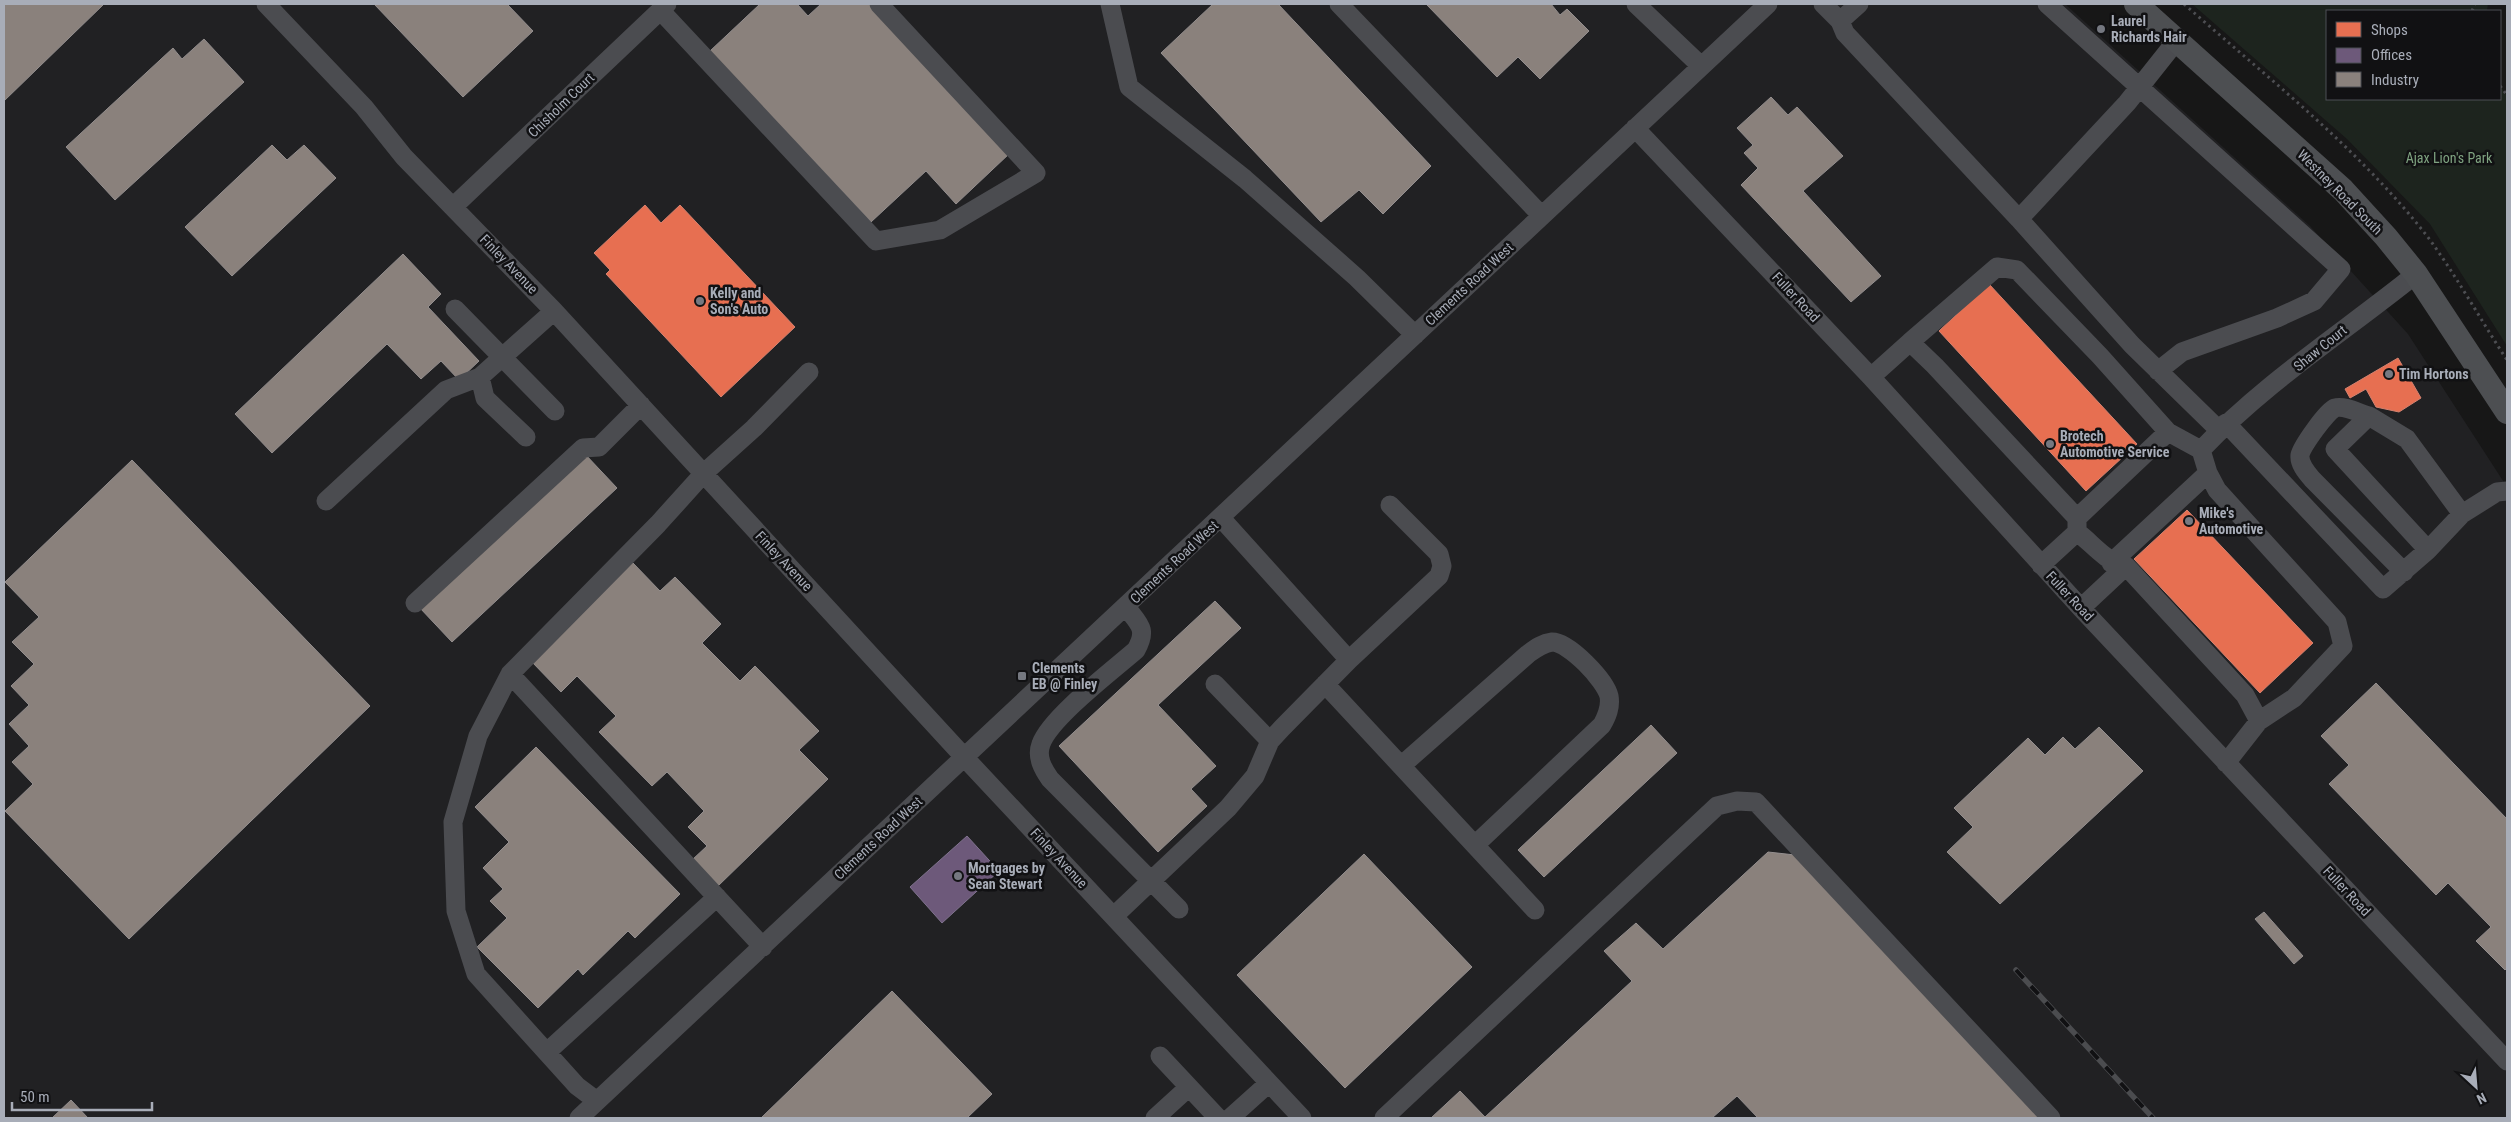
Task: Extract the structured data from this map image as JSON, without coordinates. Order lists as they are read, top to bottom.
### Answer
{
  "streets": {
    "main road": ["Westney Road South"],
    "street": [
      "Chisholm Court",
      "Finley Avenue",
      "Clements Road West",
      "Fuller Road",
      "Shaw Court"
    ]
  },
  "crossings": [
    ["Chisholm Court", "Finley Avenue"],
    ["Westney Road South", "Shaw Court"],
    ["Finley Avenue", "Clements Road West"],
    ["Clements Road West", "Fuller Road"]
  ],
  "parks": ["Ajax Lion's Park"],
  "places": {
    "other": [
      "Laurel Richards Hair",
      "Kelly and Son's Auto",
      "Tim Hortons",
      "Brotech Automotive Service",
      "Mike's Automotive",
      "Mortgages by Sean Stewart"
    ],
    "transit": ["Clements EB @ Finley"]
  },
  "legend": ["Shops", "Offices", "Industry"],
  "scale_bar": "50 m",
  "north": "bottom right"
}
